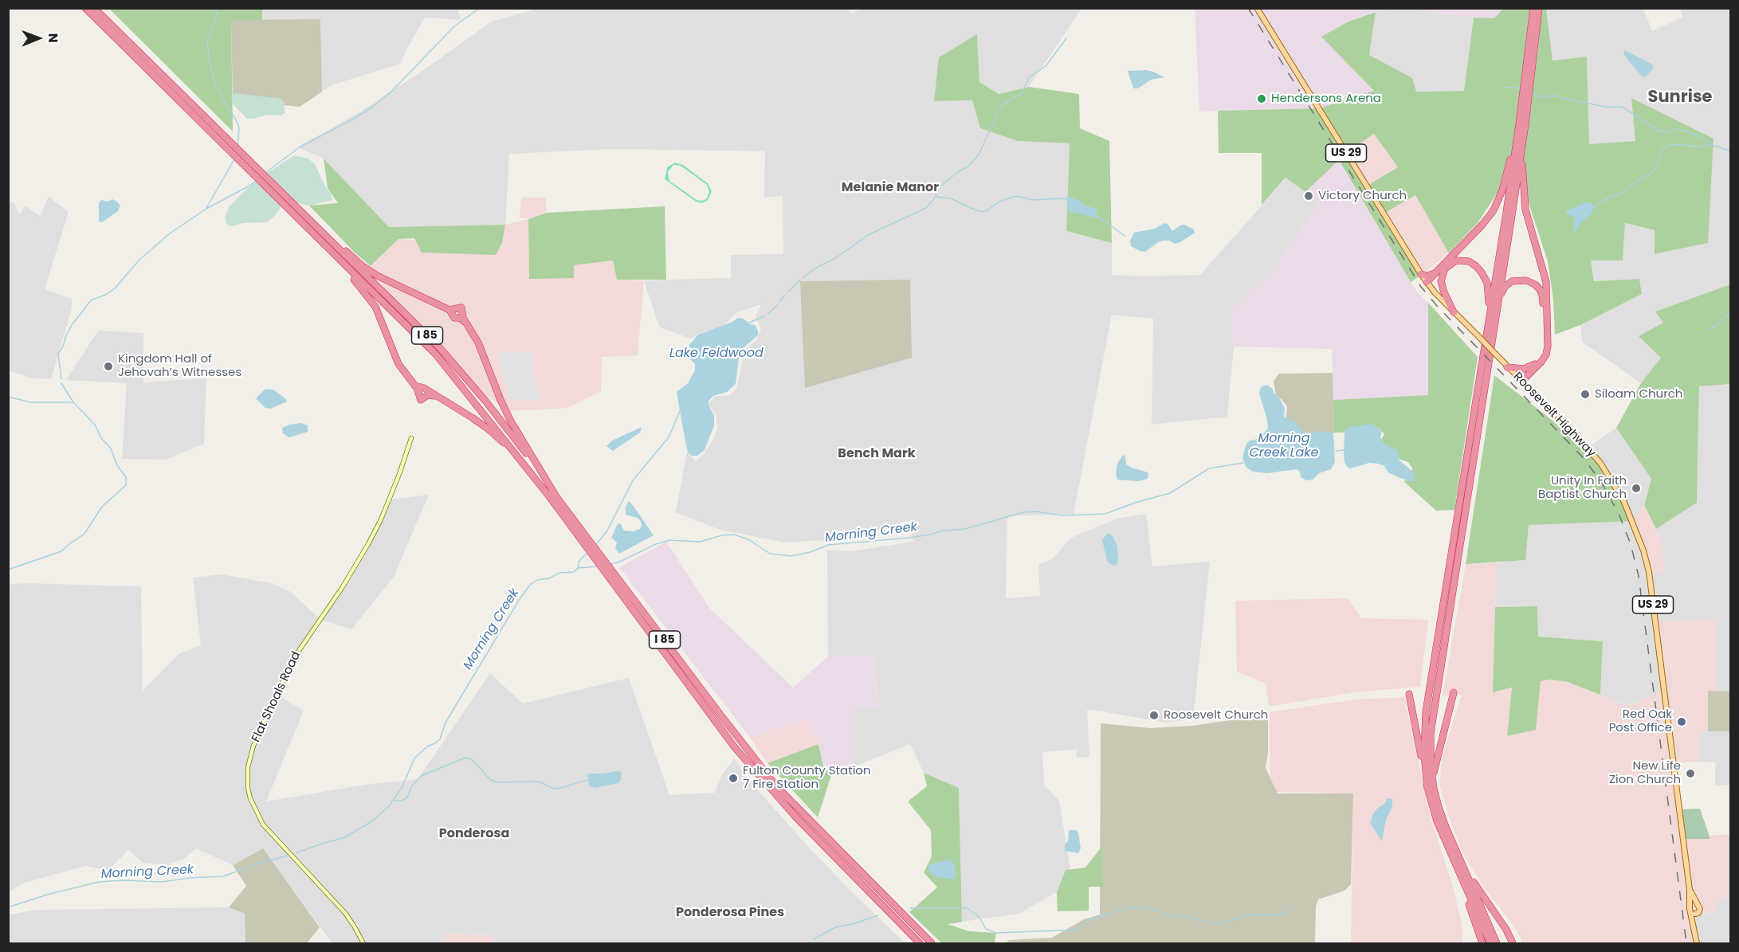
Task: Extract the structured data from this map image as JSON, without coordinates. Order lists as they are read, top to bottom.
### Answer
{
  "streets": {
    "highway": ["I 85"],
    "main road": ["US 29", "Roosevelt Highway", "Flat Shoals Road"]
  },
  "districts": [
    "Sunrise",
    "Melanie Manor",
    "Bench Mark",
    "Ponderosa",
    "Ponderosa Pines"
  ],
  "water": ["Lake Feldwood", "Morning Creek Lake", "Morning Creek"],
  "places": [
    "Hendersons Arena",
    "Victory Church",
    "Kingdom Hall of Jehovah’s Witnesses",
    "Siloam Church",
    "Unity In Faith Baptist Church",
    "Roosevelt Church",
    "Red Oak Post Office",
    "New Life Zion Church",
    "Fulton County Station 7 Fire Station"
  ],
  "north": "right"
}
